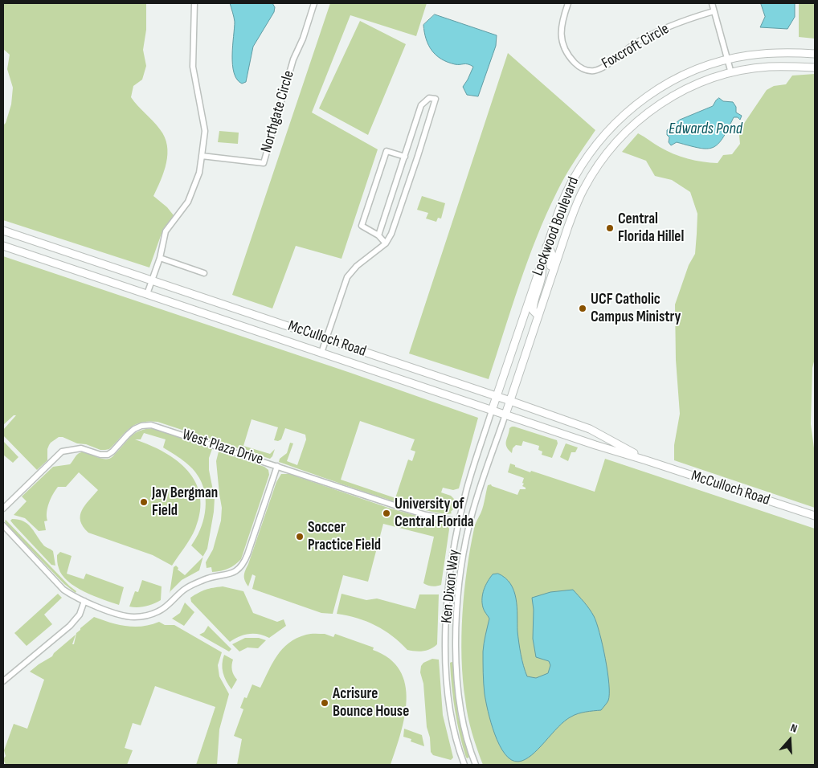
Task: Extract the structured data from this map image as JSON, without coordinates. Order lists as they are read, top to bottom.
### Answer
{
  "streets": {
    "main road": ["Lockwood Boulevard", "McCulloch Road"],
    "street": [
      "Foxcroft Circle",
      "Northgate Circle",
      "West Plaza Drive",
      "Ken Dixon Way"
    ]
  },
  "crossings": [
    ["Lockwood Boulevard", "McCulloch Road"],
    ["Lockwood Boulevard", "Ken Dixon Way"],
    ["McCulloch Road", "Ken Dixon Way"],
    ["West Plaza Drive", "Ken Dixon Way"]
  ],
  "water": ["Edwards Pond"],
  "places": [
    "Central Florida Hillel",
    "UCF Catholic Campus Ministry",
    "Jay Bergman Field",
    "University of Central Florida",
    "Soccer Practice Field",
    "Acrisure Bounce House"
  ],
  "north": "top"
}
